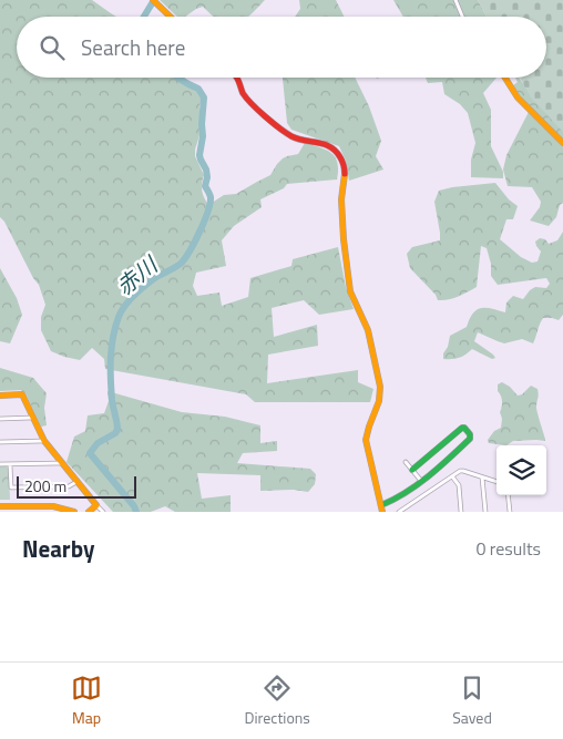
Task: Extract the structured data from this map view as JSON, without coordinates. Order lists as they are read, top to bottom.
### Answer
{
  "water": ["赤川"],
  "scale_bar": "200 m",
  "page": {
    "search": "Search here",
    "scale": "200 m",
    "heading": ["Nearby", "0 results"],
    "nav": ["Map", "Directions", "Saved"]
  }
}
